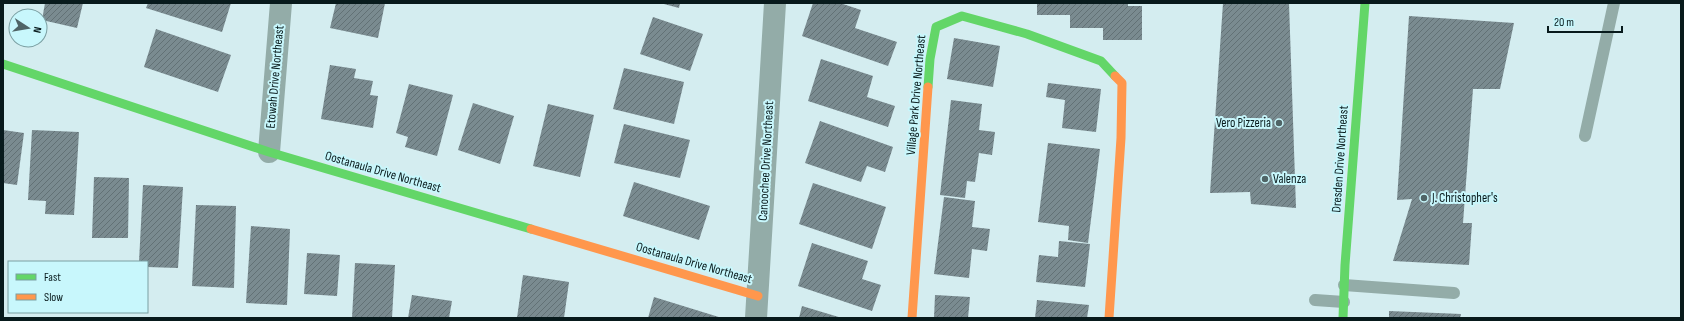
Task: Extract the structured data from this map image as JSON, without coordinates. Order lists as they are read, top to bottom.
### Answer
{
  "streets": {
    "street": [
      "Etowah Drive Northeast",
      "Village Park Drive Northeast",
      "Dresden Drive Northeast",
      "Canoochee Drive Northeast",
      "Oostanaula Drive Northeast"
    ]
  },
  "crossings": [
    ["Etowah Drive Northeast", "Oostanaula Drive Northeast"],
    ["Canoochee Drive Northeast", "Oostanaula Drive Northeast"]
  ],
  "places": ["Vero Pizzeria", "Valenza", "J. Christopher's"],
  "legend": ["Fast", "Slow"],
  "scale_bar": "20 m",
  "north": "right"
}
